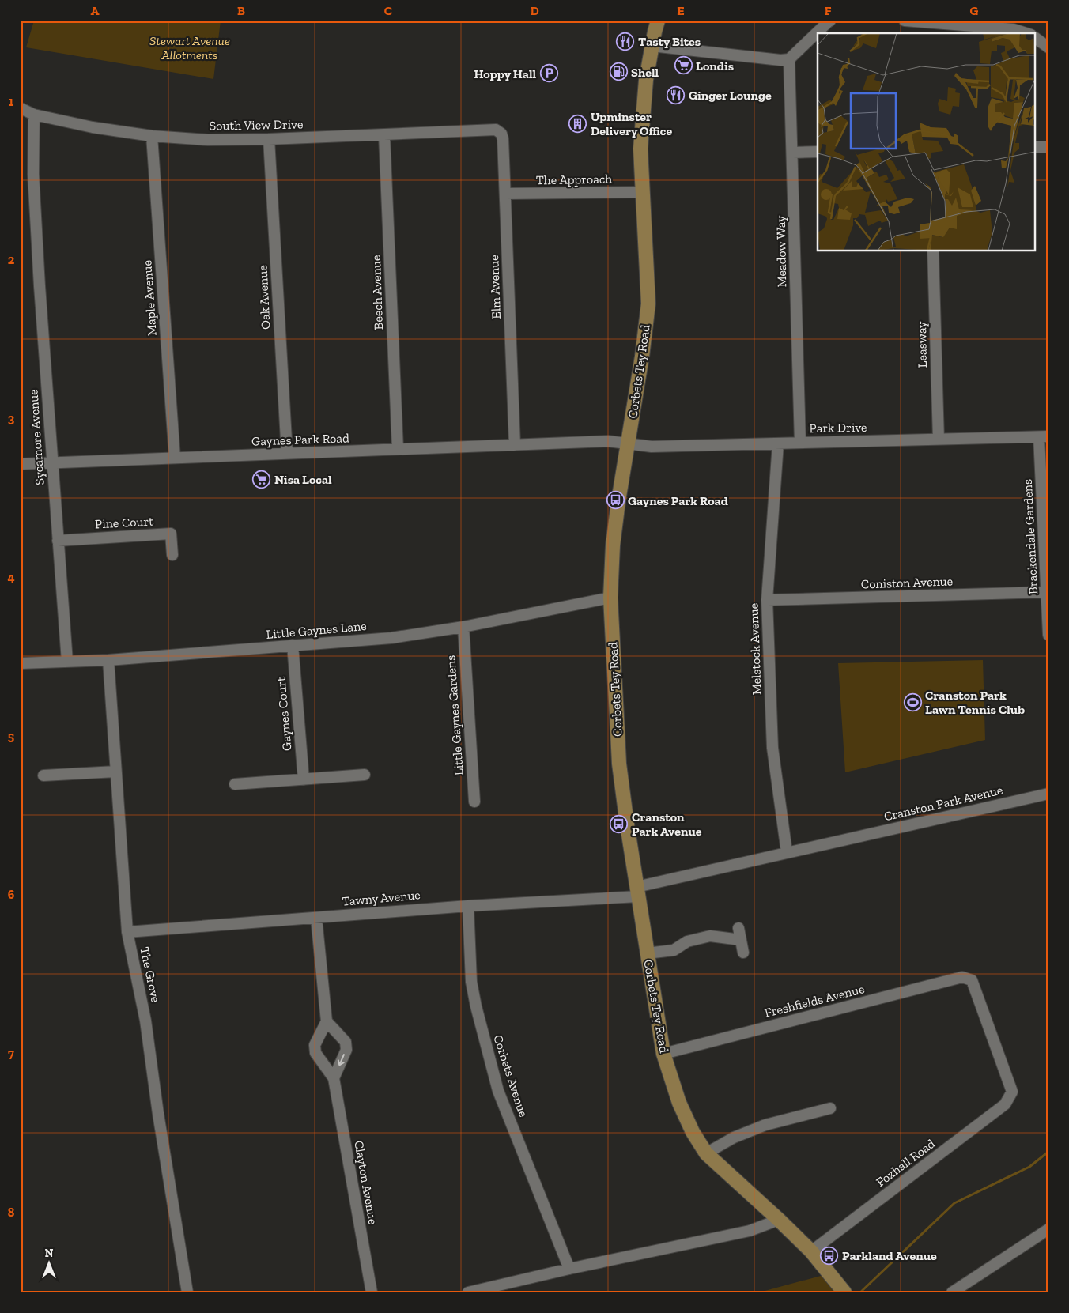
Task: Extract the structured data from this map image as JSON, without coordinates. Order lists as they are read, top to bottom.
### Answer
{
  "streets": {
    "main road": ["Corbets Tey Road"],
    "street": [
      "South View Drive",
      "The Approach",
      "Meadow Way",
      "Elm Avenue",
      "Beech Avenue",
      "Oak Avenue",
      "Maple Avenue",
      "Leasway",
      "Park Drive",
      "Sycamore Avenue",
      "Gaynes Park Road",
      "Pine Court",
      "Brackendale Gardens",
      "Coniston Avenue",
      "Little Gaynes Lane",
      "Melstock Avenue",
      "Gaynes Court",
      "Little Gaynes Gardens",
      "Cranston Park Avenue",
      "Tawny Avenue",
      "The Grove",
      "Freshfields Avenue",
      "Corbets Avenue",
      "Foxhall Road",
      "Clayton Avenue"
    ]
  },
  "crossings": [
    ["South View Drive", "Elm Avenue"],
    ["South View Drive", "Beech Avenue"],
    ["South View Drive", "Oak Avenue"],
    ["South View Drive", "Maple Avenue"],
    ["South View Drive", "Sycamore Avenue"],
    ["The Approach", "Elm Avenue"],
    ["The Approach", "Corbets Tey Road"],
    ["Meadow Way", "Park Drive"],
    ["Elm Avenue", "Gaynes Park Road"],
    ["Beech Avenue", "Gaynes Park Road"],
    ["Oak Avenue", "Gaynes Park Road"],
    ["Maple Avenue", "Gaynes Park Road"],
    ["Leasway", "Park Drive"],
    ["Corbets Tey Road", "Park Drive"],
    ["Corbets Tey Road", "Gaynes Park Road"],
    ["Corbets Tey Road", "Little Gaynes Lane"],
    ["Corbets Tey Road", "Cranston Park Avenue"],
    ["Corbets Tey Road", "Tawny Avenue"],
    ["Corbets Tey Road", "Freshfields Avenue"],
    ["Corbets Tey Road", "Foxhall Road"],
    ["Park Drive", "Gaynes Park Road"],
    ["Park Drive", "Brackendale Gardens"],
    ["Park Drive", "Melstock Avenue"],
    ["Sycamore Avenue", "Gaynes Park Road"],
    ["Sycamore Avenue", "Pine Court"],
    ["Sycamore Avenue", "Little Gaynes Lane"],
    ["Brackendale Gardens", "Coniston Avenue"],
    ["Coniston Avenue", "Melstock Avenue"],
    ["Little Gaynes Lane", "Gaynes Court"],
    ["Little Gaynes Lane", "Little Gaynes Gardens"],
    ["Little Gaynes Lane", "The Grove"],
    ["Melstock Avenue", "Cranston Park Avenue"],
    ["Cranston Park Avenue", "Tawny Avenue"],
    ["Tawny Avenue", "The Grove"],
    ["Tawny Avenue", "Corbets Avenue"],
    ["Freshfields Avenue", "Foxhall Road"]
  ],
  "parks": ["Stewart Avenue Allotments"],
  "places": {
    "restaurant": ["Tasty Bites", "Ginger Lounge"],
    "supermarket": ["Londis", "Nisa Local"],
    "fuel station": ["Shell"],
    "parking": ["Hoppy Hall"],
    "building": ["Upminster Delivery Office"],
    "bus stop": ["Gaynes Park Road", "Cranston Park Avenue", "Parkland Avenue"],
    "sports": ["Cranston Park Lawn Tennis Club"]
  },
  "north": "top",
  "grid": {
    "columns": [
      "A",
      "B",
      "C",
      "D",
      "E",
      "F",
      "G"
    ],
    "rows": [
      "1",
      "2",
      "3",
      "4",
      "5",
      "6",
      "7",
      "8"
    ]
  }
}
